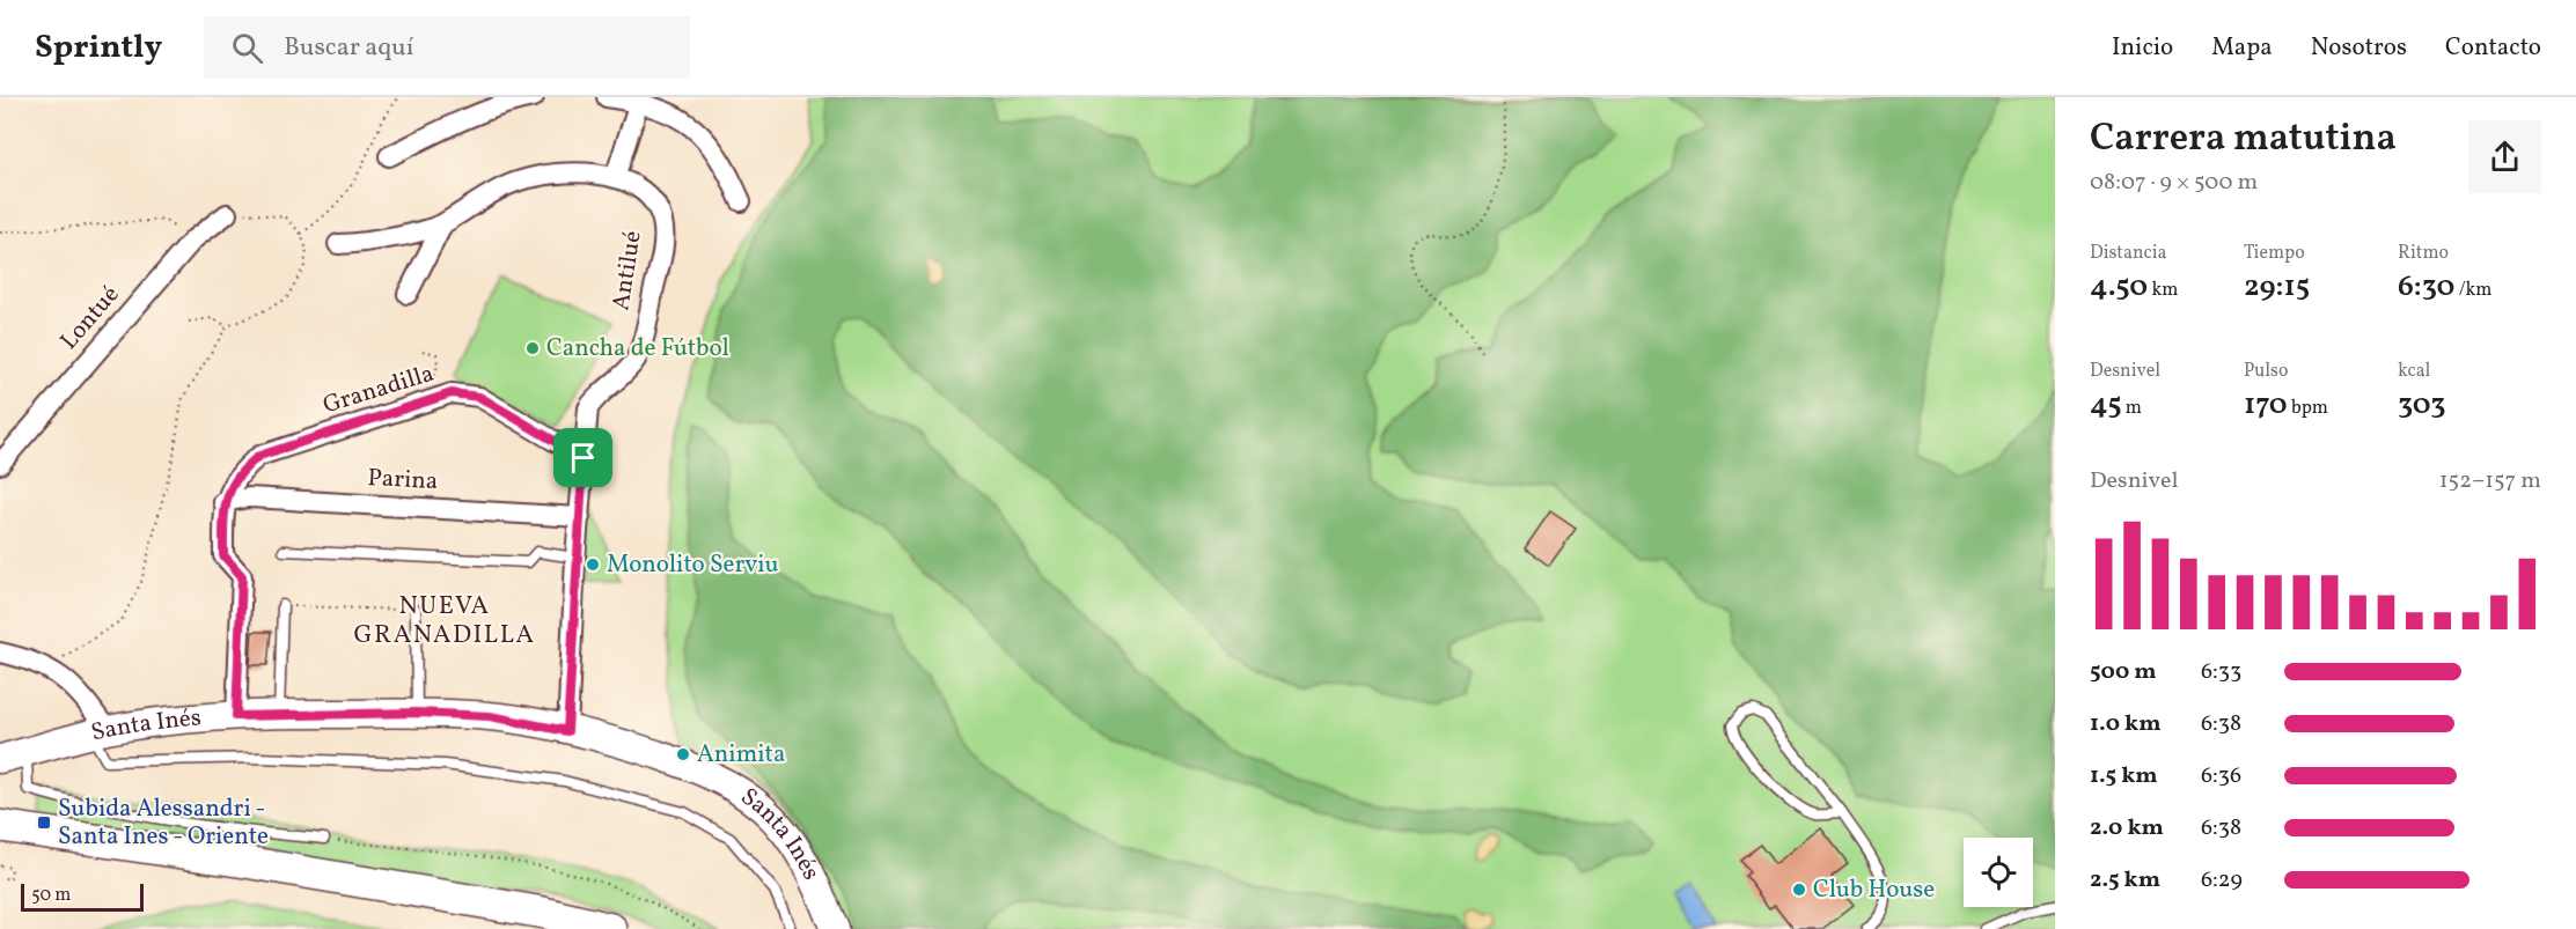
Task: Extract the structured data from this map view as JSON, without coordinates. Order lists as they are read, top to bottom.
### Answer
{
  "streets": {
    "main road": ["Santa Inés"],
    "street": [
      "Antilué",
      "Lontué",
      "Granadilla",
      "Parina"
    ]
  },
  "crossings": [
    ["Antilué", "Granadilla"],
    ["Antilué", "Parina"],
    ["Antilué", "Santa Inés"],
    ["Granadilla", "Parina"]
  ],
  "districts": ["NUEVA GRANADILLA"],
  "places": {
    "other": [
      "Cancha de Fútbol",
      "Monolito Serviu",
      "Animita",
      "Club House"
    ],
    "transit": ["Subida Alessandri - Santa Ines - Oriente"]
  },
  "scale_bar": "50 m",
  "page": {
    "header": "Sprintly",
    "search": "Buscar aquí",
    "nav": [
      "Inicio",
      "Mapa",
      "Nosotros",
      "Contacto"
    ],
    "heading": ["Carrera matutina", "08:07 · 9 × 500 m"],
    "stats": [
      ["Distancia", "4.50 km"],
      ["Tiempo", "29:15"],
      ["Ritmo", "6:30 /km"],
      ["Desnivel", "45 m"],
      ["Pulso", "170 bpm"],
      ["kcal", "303"]
    ],
    "chart": ["Desnivel", "152–157 m"],
    "list": [
      {
        "name": "500 m",
        "note": "6:33"
      },
      {
        "name": "1.0 km",
        "note": "6:38"
      },
      {
        "name": "1.5 km",
        "note": "6:36"
      },
      {
        "name": "2.0 km",
        "note": "6:38"
      },
      {
        "name": "2.5 km",
        "note": "6:29"
      }
    ],
    "scale": "50 m"
  }
}
